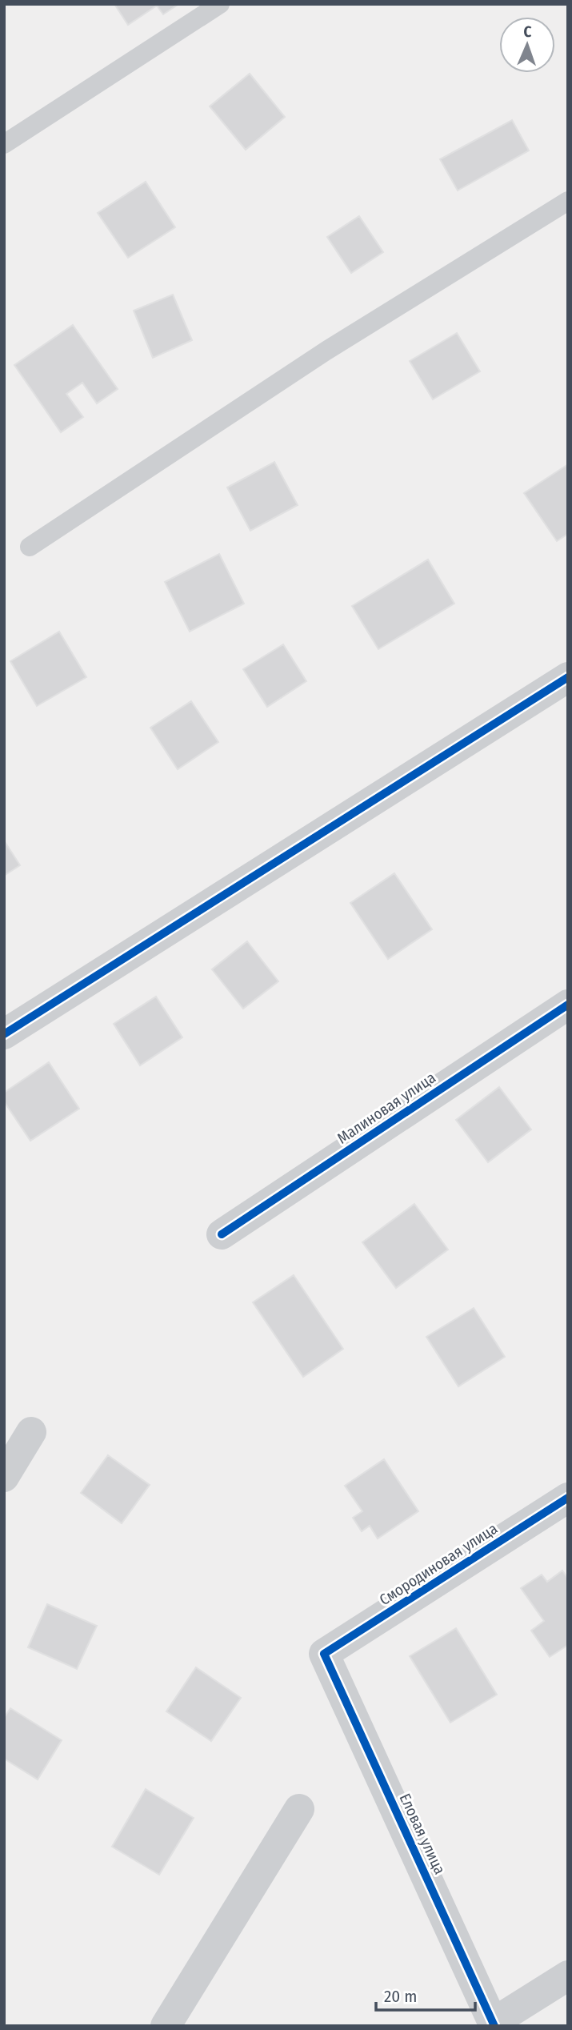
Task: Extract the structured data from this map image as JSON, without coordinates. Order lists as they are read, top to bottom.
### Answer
{
  "streets": {
    "street": ["Малиновая улица", "Смородиновая улица", "Еловая улица"]
  },
  "crossings": [
    ["Смородиновая улица", "Еловая улица"]
  ],
  "scale_bar": "20 m",
  "north": "top"
}
